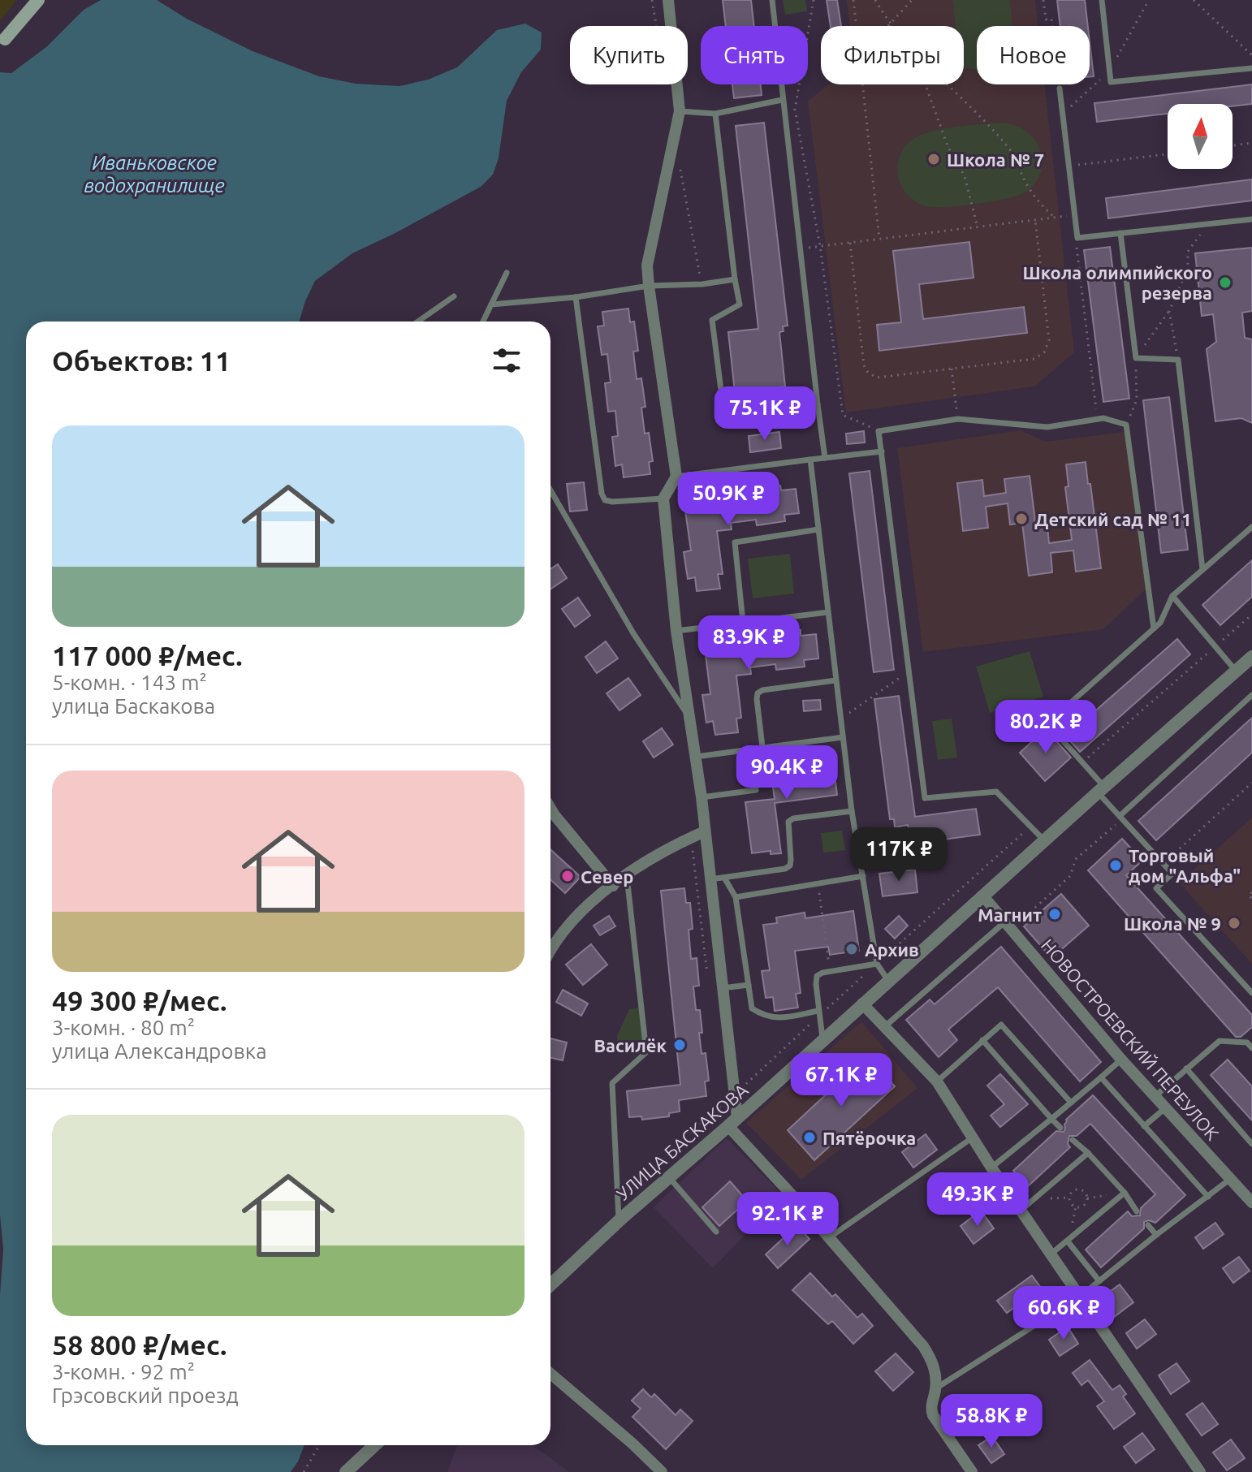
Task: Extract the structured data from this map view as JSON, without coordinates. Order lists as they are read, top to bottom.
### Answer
{
  "streets": {
    "street": ["НОВОСТРОЕВСКИЙ ПЕРЕУЛОК", "УЛИЦА БАСКАКОВА"]
  },
  "crossings": [
    ["НОВОСТРОЕВСКИЙ ПЕРЕУЛОК", "УЛИЦА БАСКАКОВА"]
  ],
  "water": ["Иваньковское водохранилище"],
  "places": [
    "Школа № 7",
    "Школа олимпийского резерва",
    "Детский сад № 11",
    "Торговый дом \"Альфа\"",
    "Север",
    "Магнит",
    "Школа № 9",
    "Архив",
    "Василёк",
    "Пятёрочка"
  ],
  "north": "top",
  "page": {
    "chip": [
      "Купить",
      "Снять",
      "Фильтры",
      "Новое"
    ],
    "heading": "Объектов: 11",
    "price": [
      "75.1K ₽",
      "50.9K ₽",
      "83.9K ₽",
      "80.2K ₽",
      "90.4K ₽",
      "117K ₽",
      "67.1K ₽",
      "49.3K ₽",
      "92.1K ₽",
      "60.6K ₽",
      "58.8K ₽"
    ],
    "list": [
      {
        "name": "117 000 ₽/мес.",
        "note": "5-комн. · 143 m² · улица Баскакова"
      },
      {
        "name": "49 300 ₽/мес.",
        "note": "3-комн. · 80 m² · улица Александровка"
      },
      {
        "name": "58 800 ₽/мес.",
        "note": "3-комн. · 92 m² · Грэсовский проезд"
      }
    ]
  }
}
